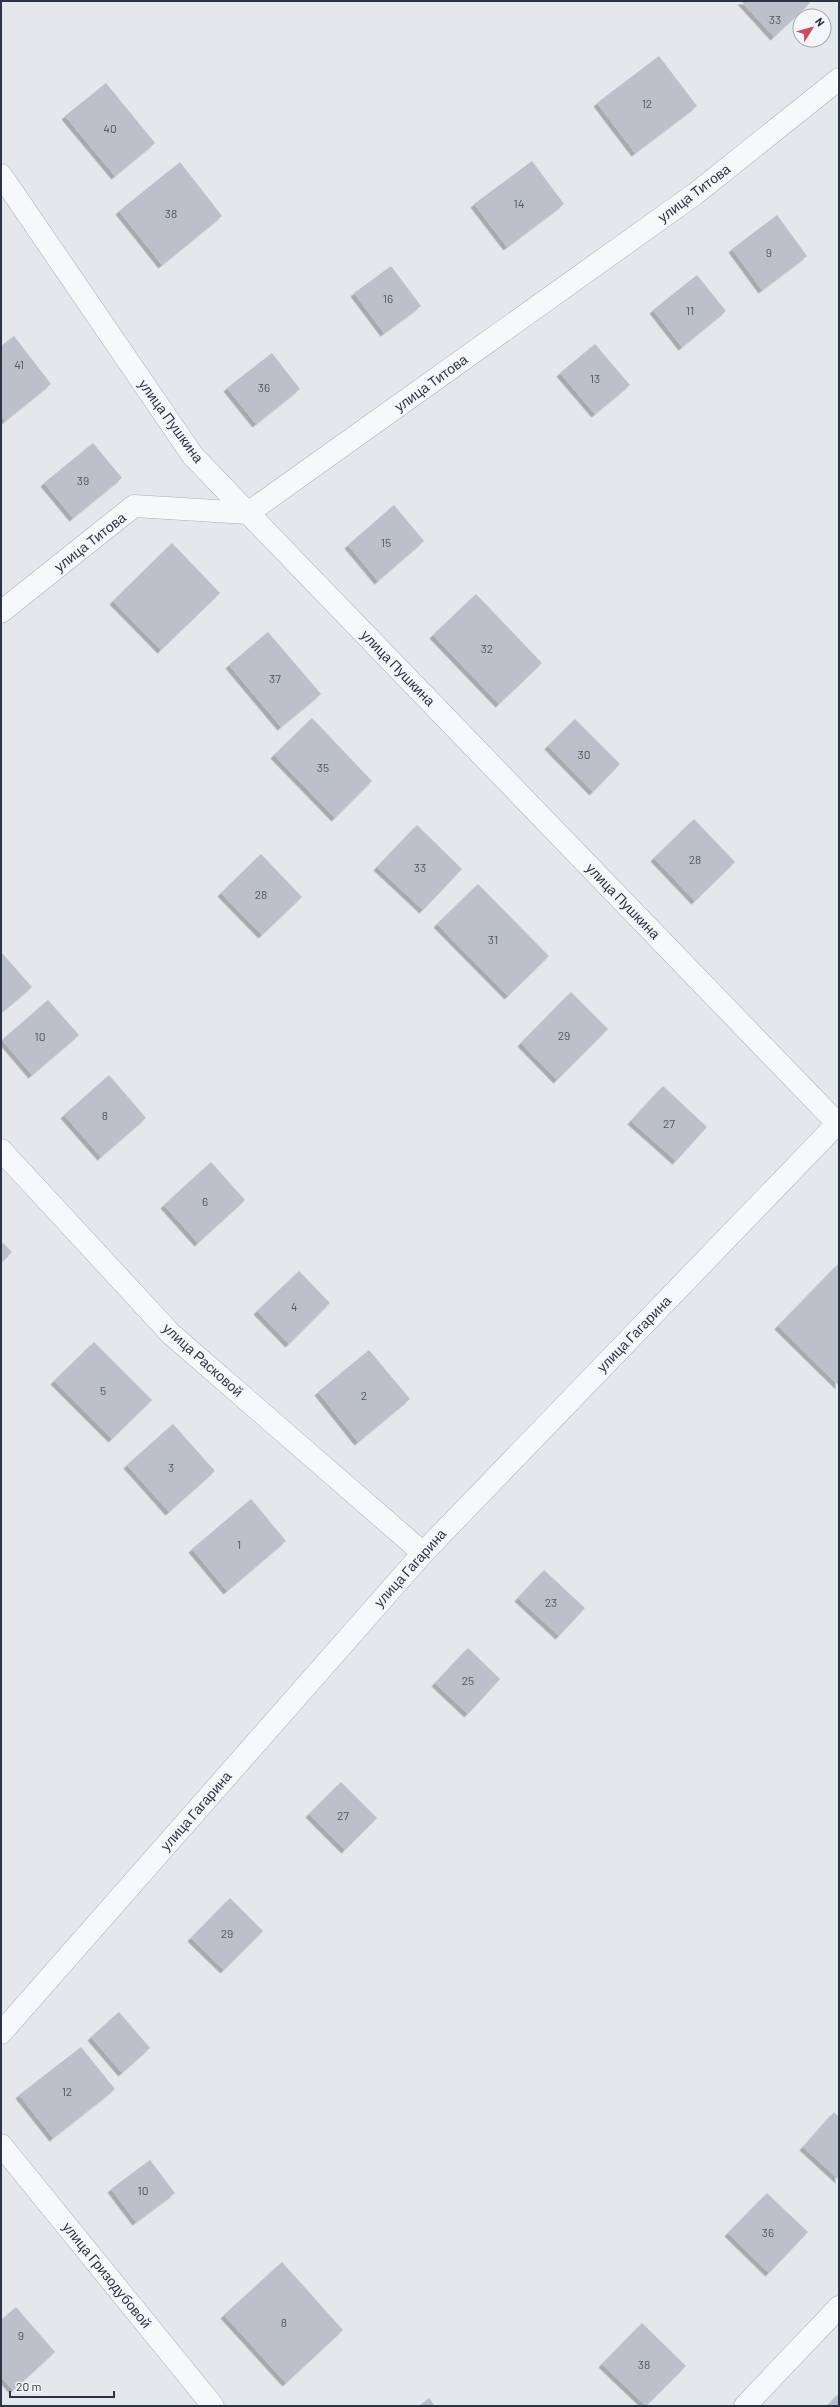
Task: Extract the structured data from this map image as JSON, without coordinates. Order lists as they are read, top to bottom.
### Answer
{
  "streets": {
    "street": [
      "улица Титова",
      "улица Пушкина",
      "улица Гагарина",
      "улица Расковой",
      "улица Гризодубовой"
    ]
  },
  "crossings": [
    ["улица Титова", "улица Пушкина"],
    ["улица Пушкина", "улица Гагарина"],
    ["улица Гагарина", "улица Расковой"]
  ],
  "house_numbers": [
    "33",
    "12",
    "40",
    "14",
    "38",
    "9",
    "16",
    "11",
    "41",
    "13",
    "36",
    "39",
    "15",
    "32",
    "37",
    "30",
    "35",
    "28",
    "33",
    "28",
    "31",
    "29",
    "10",
    "8",
    "27",
    "6",
    "4",
    "5",
    "2",
    "3",
    "1",
    "23",
    "25",
    "27",
    "29",
    "12",
    "10",
    "36",
    "8",
    "9",
    "38"
  ],
  "scale_bar": "20 m",
  "north": "top right"
}
